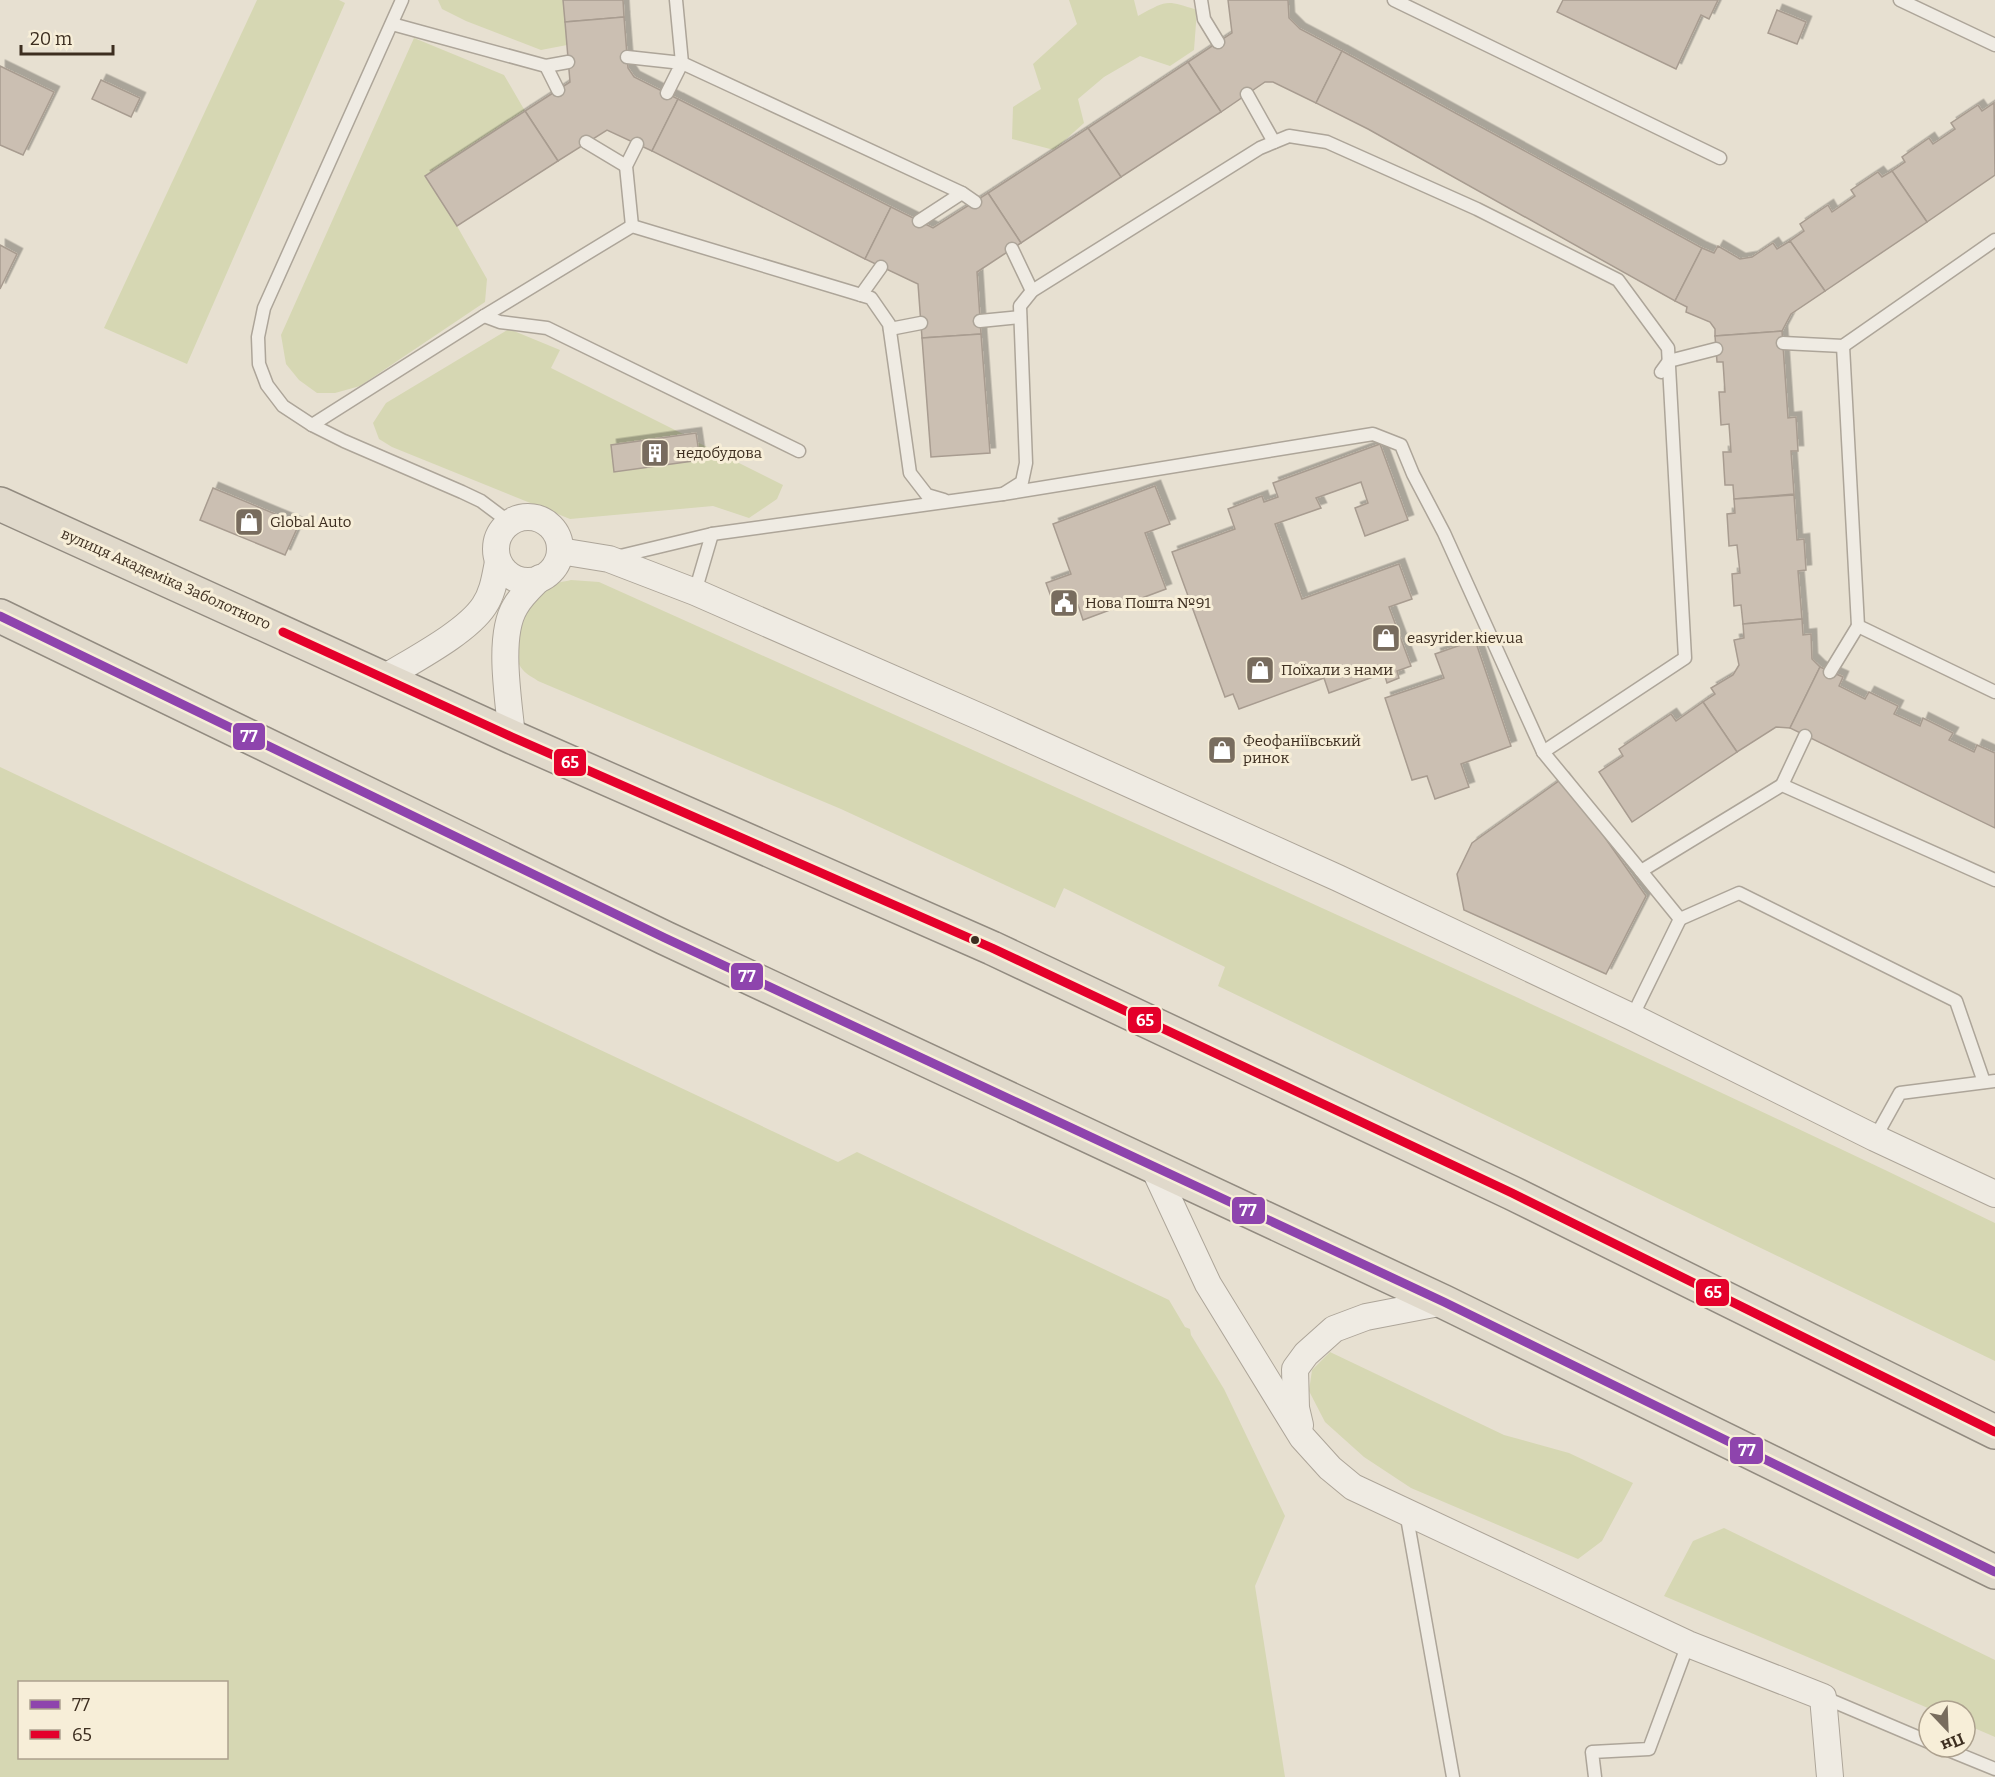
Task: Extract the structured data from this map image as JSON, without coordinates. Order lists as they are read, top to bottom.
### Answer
{
  "streets": {
    "highway": ["вулиця Академіка Заболотного"]
  },
  "places": {
    "building": ["недобудова"],
    "shop": [
      "Global Auto",
      "easyrider.kiev.ua",
      "Поїхали з нами",
      "Феофаніївський ринок"
    ],
    "public building": ["Нова Пошта №91"]
  },
  "lines": ["transit line 77", "transit line 65"],
  "legend": ["77", "65"],
  "scale_bar": "20 m",
  "north": "bottom right"
}
